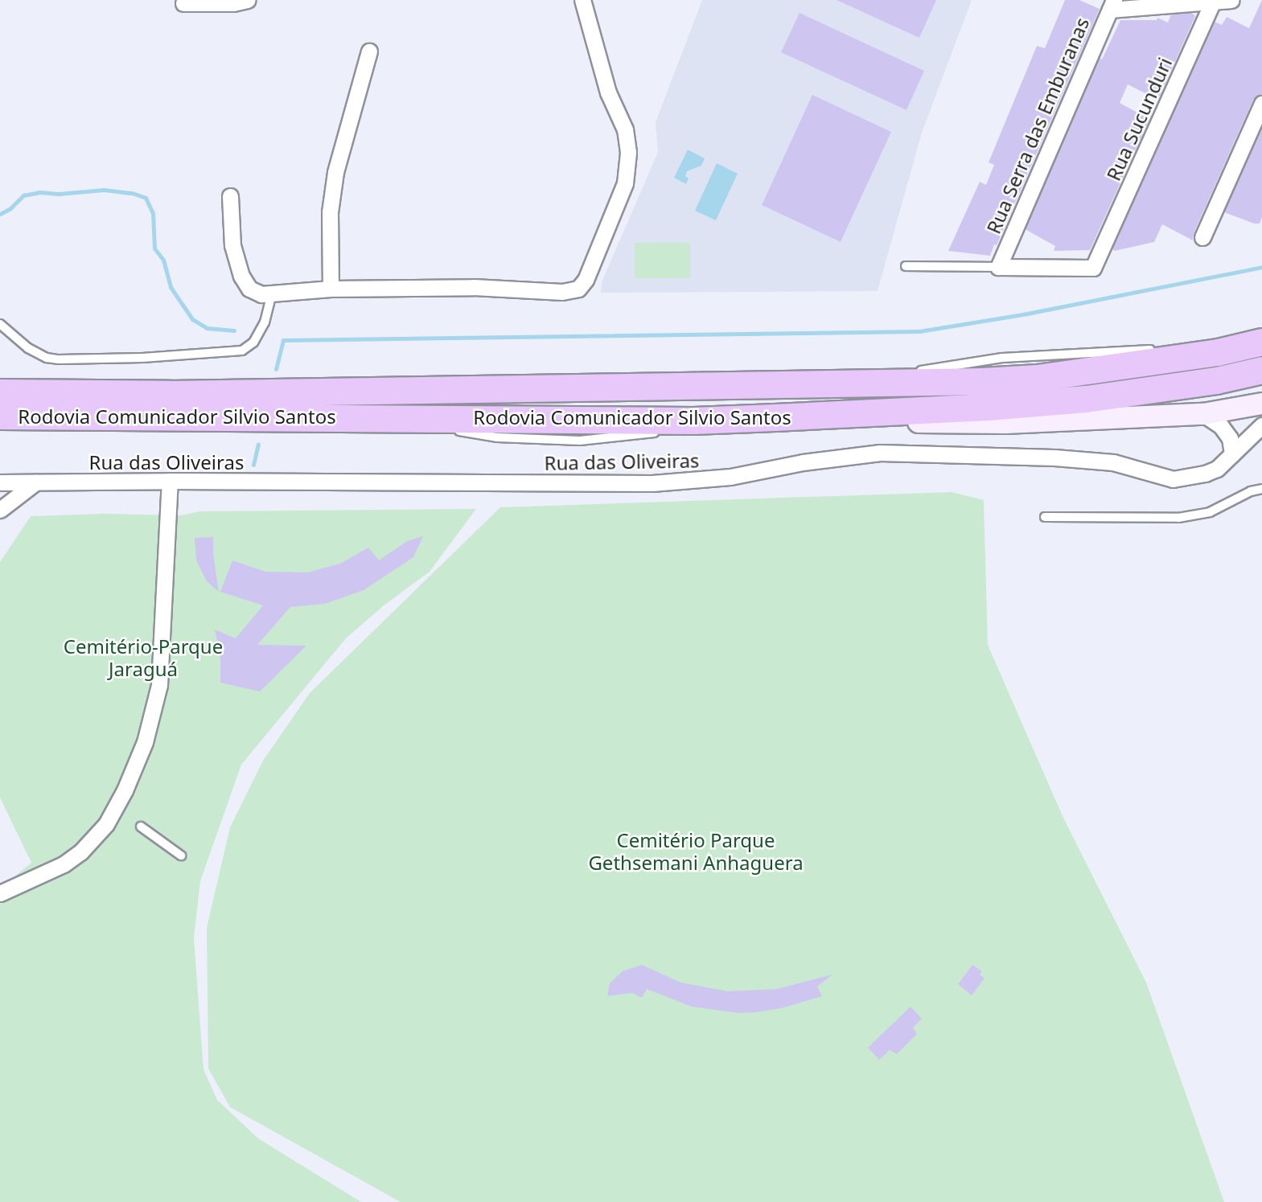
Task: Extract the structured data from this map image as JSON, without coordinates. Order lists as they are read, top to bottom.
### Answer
{
  "streets": {
    "highway": ["Rodovia Comunicador Silvio Santos"],
    "street": ["Rua Sucunduri", "Rua Serra das Emburanas", "Rua das Oliveiras"]
  },
  "crossings": [
    ["Rua Sucunduri", "Rua Serra das Emburanas"]
  ],
  "parks": ["Cemitério-Parque Jaraguá", "Cemitério Parque Gethsemani Anhaguera"]
}
